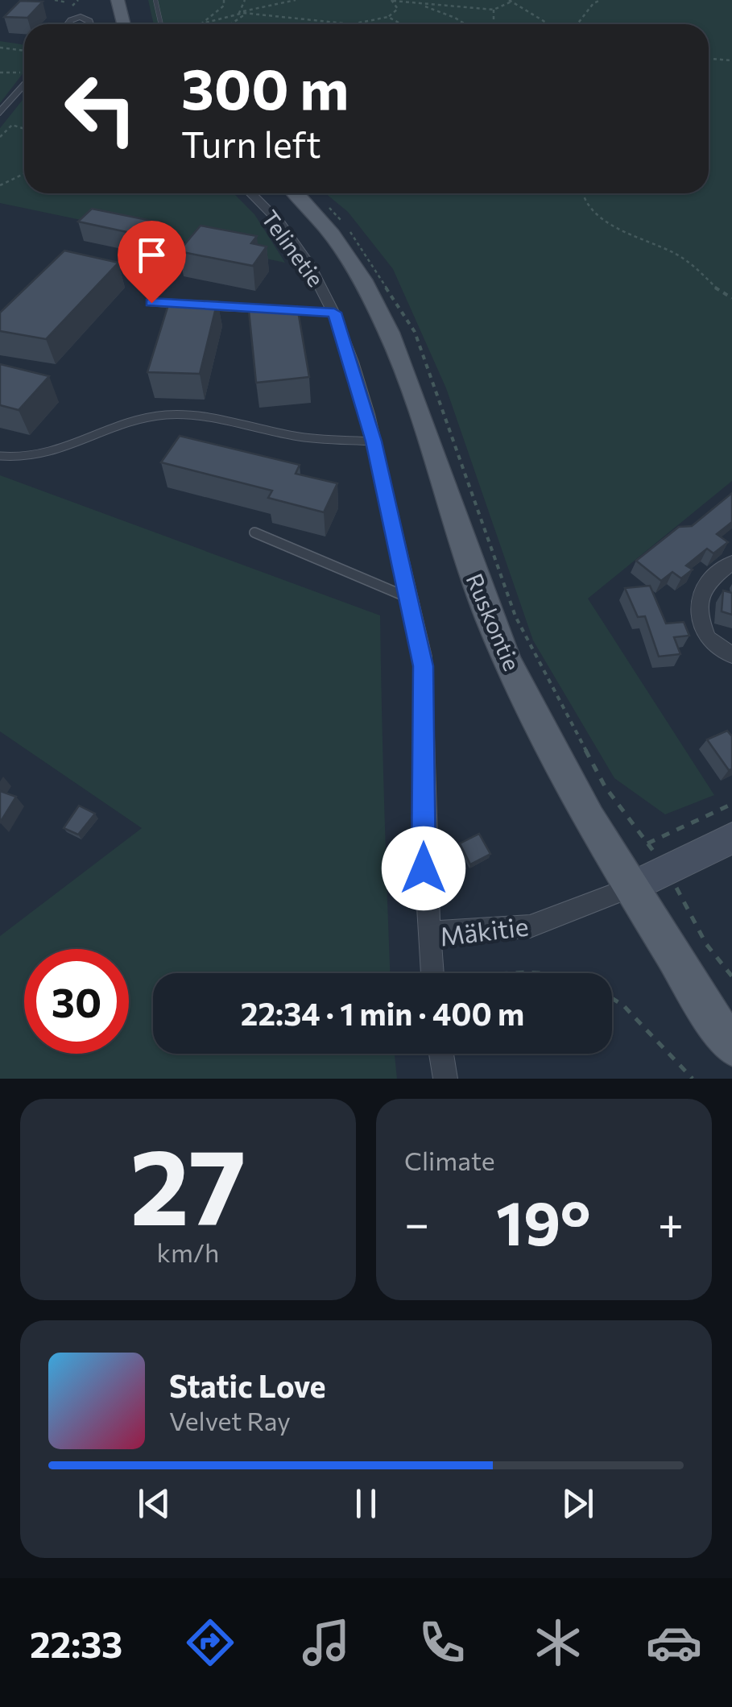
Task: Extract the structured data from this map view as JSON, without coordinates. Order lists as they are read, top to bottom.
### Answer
{
  "streets": {
    "main road": ["Ruskontie"],
    "street": ["Telinetie", "Mäkitie"]
  },
  "crossings": [
    ["Telinetie", "Mäkitie"],
    ["Ruskontie", "Mäkitie"]
  ],
  "page": {
    "turn": ["300 m", "Turn left"],
    "limit": "30",
    "trip": "22:34 · 1 min · 400 m",
    "tile": [
      ["27", "km/h"],
      "Climate"
    ],
    "heat": ["−", "19°", "+"],
    "song": ["Static Love", "Velvet Ray"],
    "tabs": "22:33"
  }
}
